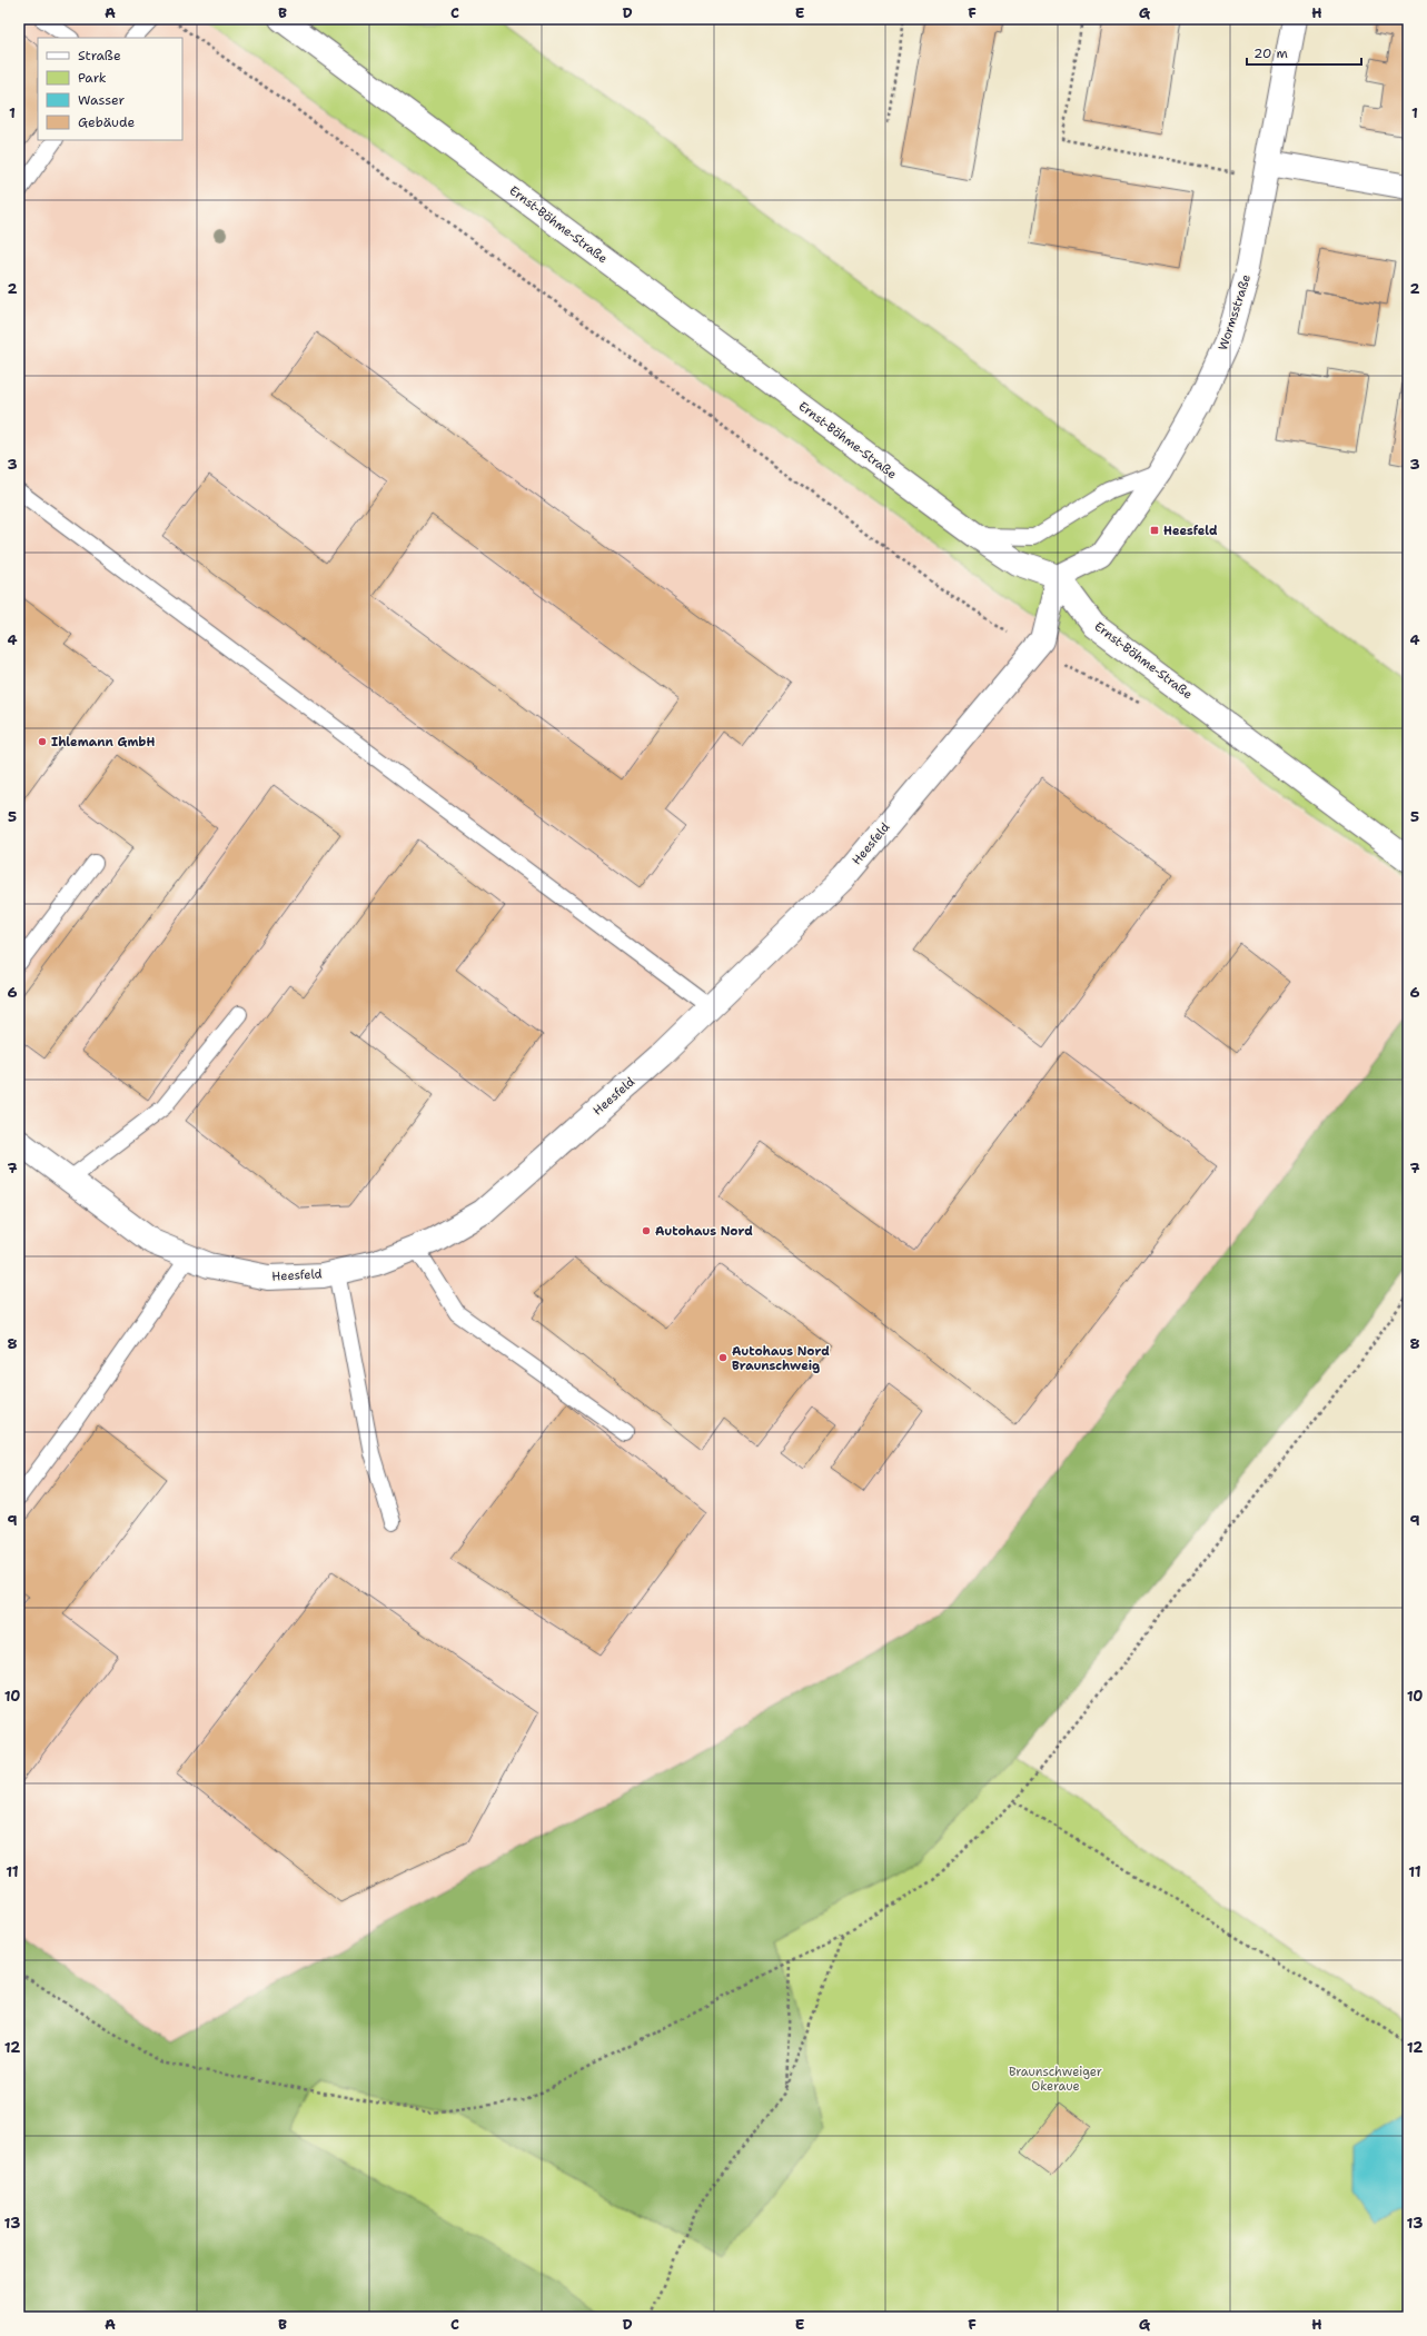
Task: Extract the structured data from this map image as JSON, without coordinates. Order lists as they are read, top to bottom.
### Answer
{
  "streets": {
    "street": ["Ernst-Böhme-Straße", "Wormsstraße", "Heesfeld"]
  },
  "crossings": [
    ["Ernst-Böhme-Straße", "Wormsstraße"],
    ["Ernst-Böhme-Straße", "Heesfeld"],
    ["Wormsstraße", "Heesfeld"]
  ],
  "parks": ["Braunschweiger Okeraue"],
  "places": {
    "transit": ["Heesfeld"],
    "other": ["Ihlemann GmbH", "Autohaus Nord", "Autohaus Nord Braunschweig"]
  },
  "legend": [
    "Straße",
    "Park",
    "Wasser",
    "Gebäude"
  ],
  "scale_bar": "20 m",
  "grid": {
    "columns": [
      "A",
      "B",
      "C",
      "D",
      "E",
      "F",
      "G",
      "H"
    ],
    "rows": [
      "1",
      "2",
      "3",
      "4",
      "5",
      "6",
      "7",
      "8",
      "9",
      "10",
      "11",
      "12",
      "13"
    ]
  }
}
